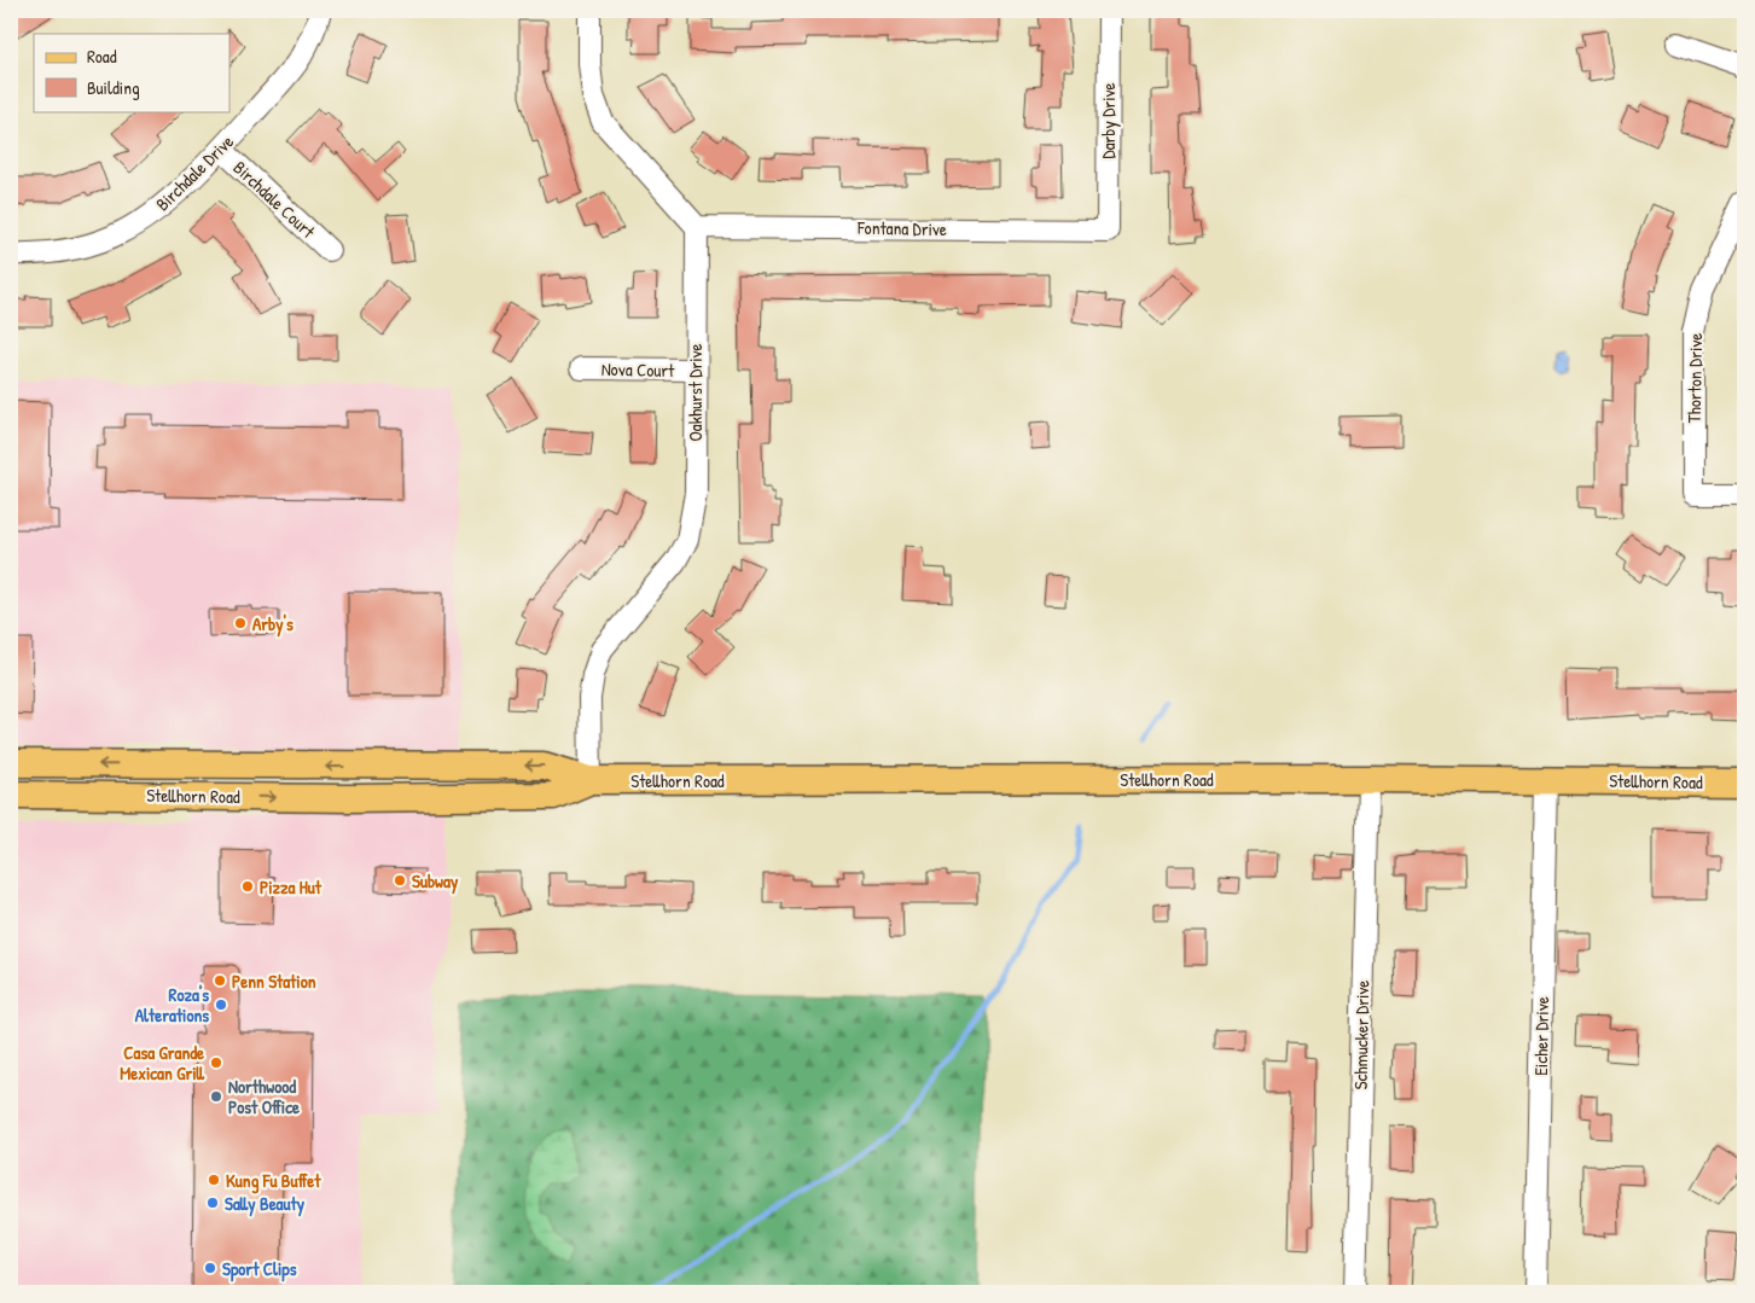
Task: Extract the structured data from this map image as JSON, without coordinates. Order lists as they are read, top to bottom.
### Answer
{
  "streets": {
    "main road": ["Stellhorn Road"],
    "street": [
      "Darby Drive",
      "Birchdale Drive",
      "Birchdale Court",
      "Fontana Drive",
      "Nova Court",
      "Thorton Drive",
      "Oakhurst Drive",
      "Schmucker Drive",
      "Eicher Drive"
    ]
  },
  "crossings": [
    ["Darby Drive", "Fontana Drive"],
    ["Birchdale Drive", "Birchdale Court"],
    ["Fontana Drive", "Oakhurst Drive"],
    ["Nova Court", "Oakhurst Drive"],
    ["Oakhurst Drive", "Stellhorn Road"],
    ["Stellhorn Road", "Schmucker Drive"],
    ["Stellhorn Road", "Eicher Drive"]
  ],
  "places": [
    "Arby's",
    "Subway",
    "Pizza Hut",
    "Penn Station",
    "Roza's Alterations",
    "Casa Grande Mexican Grill",
    "Northwood Post Office",
    "Kung Fu Buffet",
    "Sally Beauty",
    "Sport Clips"
  ],
  "legend": ["Road", "Building"]
}
